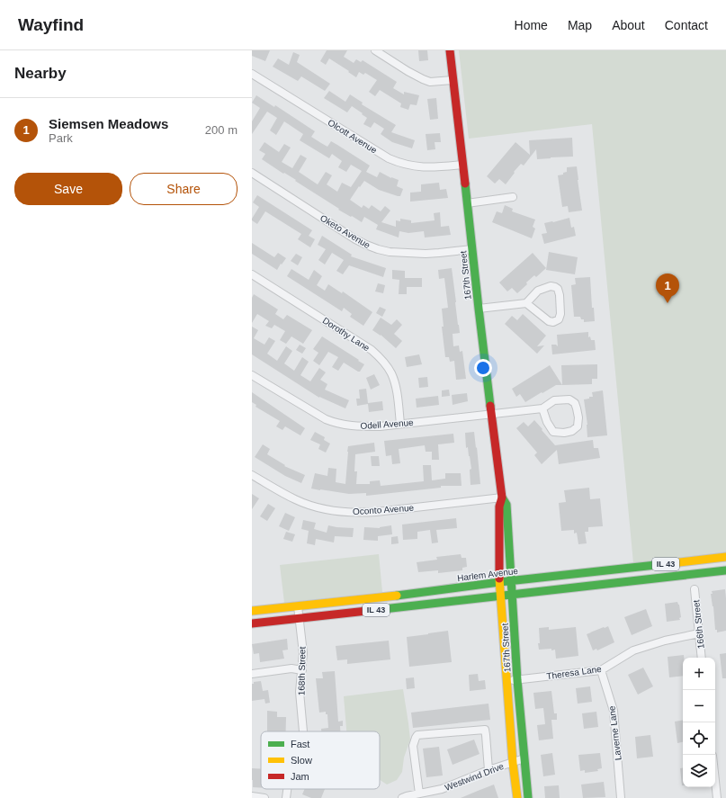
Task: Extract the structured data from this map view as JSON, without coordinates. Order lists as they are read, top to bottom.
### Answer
{
  "streets": {
    "main road": ["167th Street", "IL 43", "Harlem Avenue"],
    "street": [
      "Olcott Avenue",
      "Oketo Avenue",
      "Dorothy Lane",
      "Odell Avenue",
      "Oconto Avenue",
      "166th Street",
      "168th Street",
      "Theresa Lane",
      "Laverne Lane",
      "Westwind Drive"
    ]
  },
  "crossings": [
    ["Olcott Avenue", "167th Street"],
    ["Oketo Avenue", "167th Street"],
    ["167th Street", "Odell Avenue"],
    ["167th Street", "Oconto Avenue"],
    ["167th Street", "IL 43"],
    ["167th Street", "Harlem Avenue"],
    ["167th Street", "Theresa Lane"],
    ["167th Street", "Westwind Drive"],
    ["Dorothy Lane", "Odell Avenue"],
    ["IL 43", "168th Street"],
    ["Harlem Avenue", "168th Street"],
    ["166th Street", "Theresa Lane"],
    ["Theresa Lane", "Laverne Lane"]
  ],
  "legend": ["Fast", "Slow", "Jam"],
  "page": {
    "header": "Wayfind",
    "nav": [
      "Home",
      "Map",
      "About",
      "Contact"
    ],
    "heading": "Nearby",
    "list": [
      {
        "mark": "1",
        "name": "Siemsen Meadows",
        "note": "Park",
        "value": "200 m"
      }
    ],
    "buttons": ["Save", "Share"],
    "pins": "1",
    "map_buttons": ["+", "−"]
  }
}
